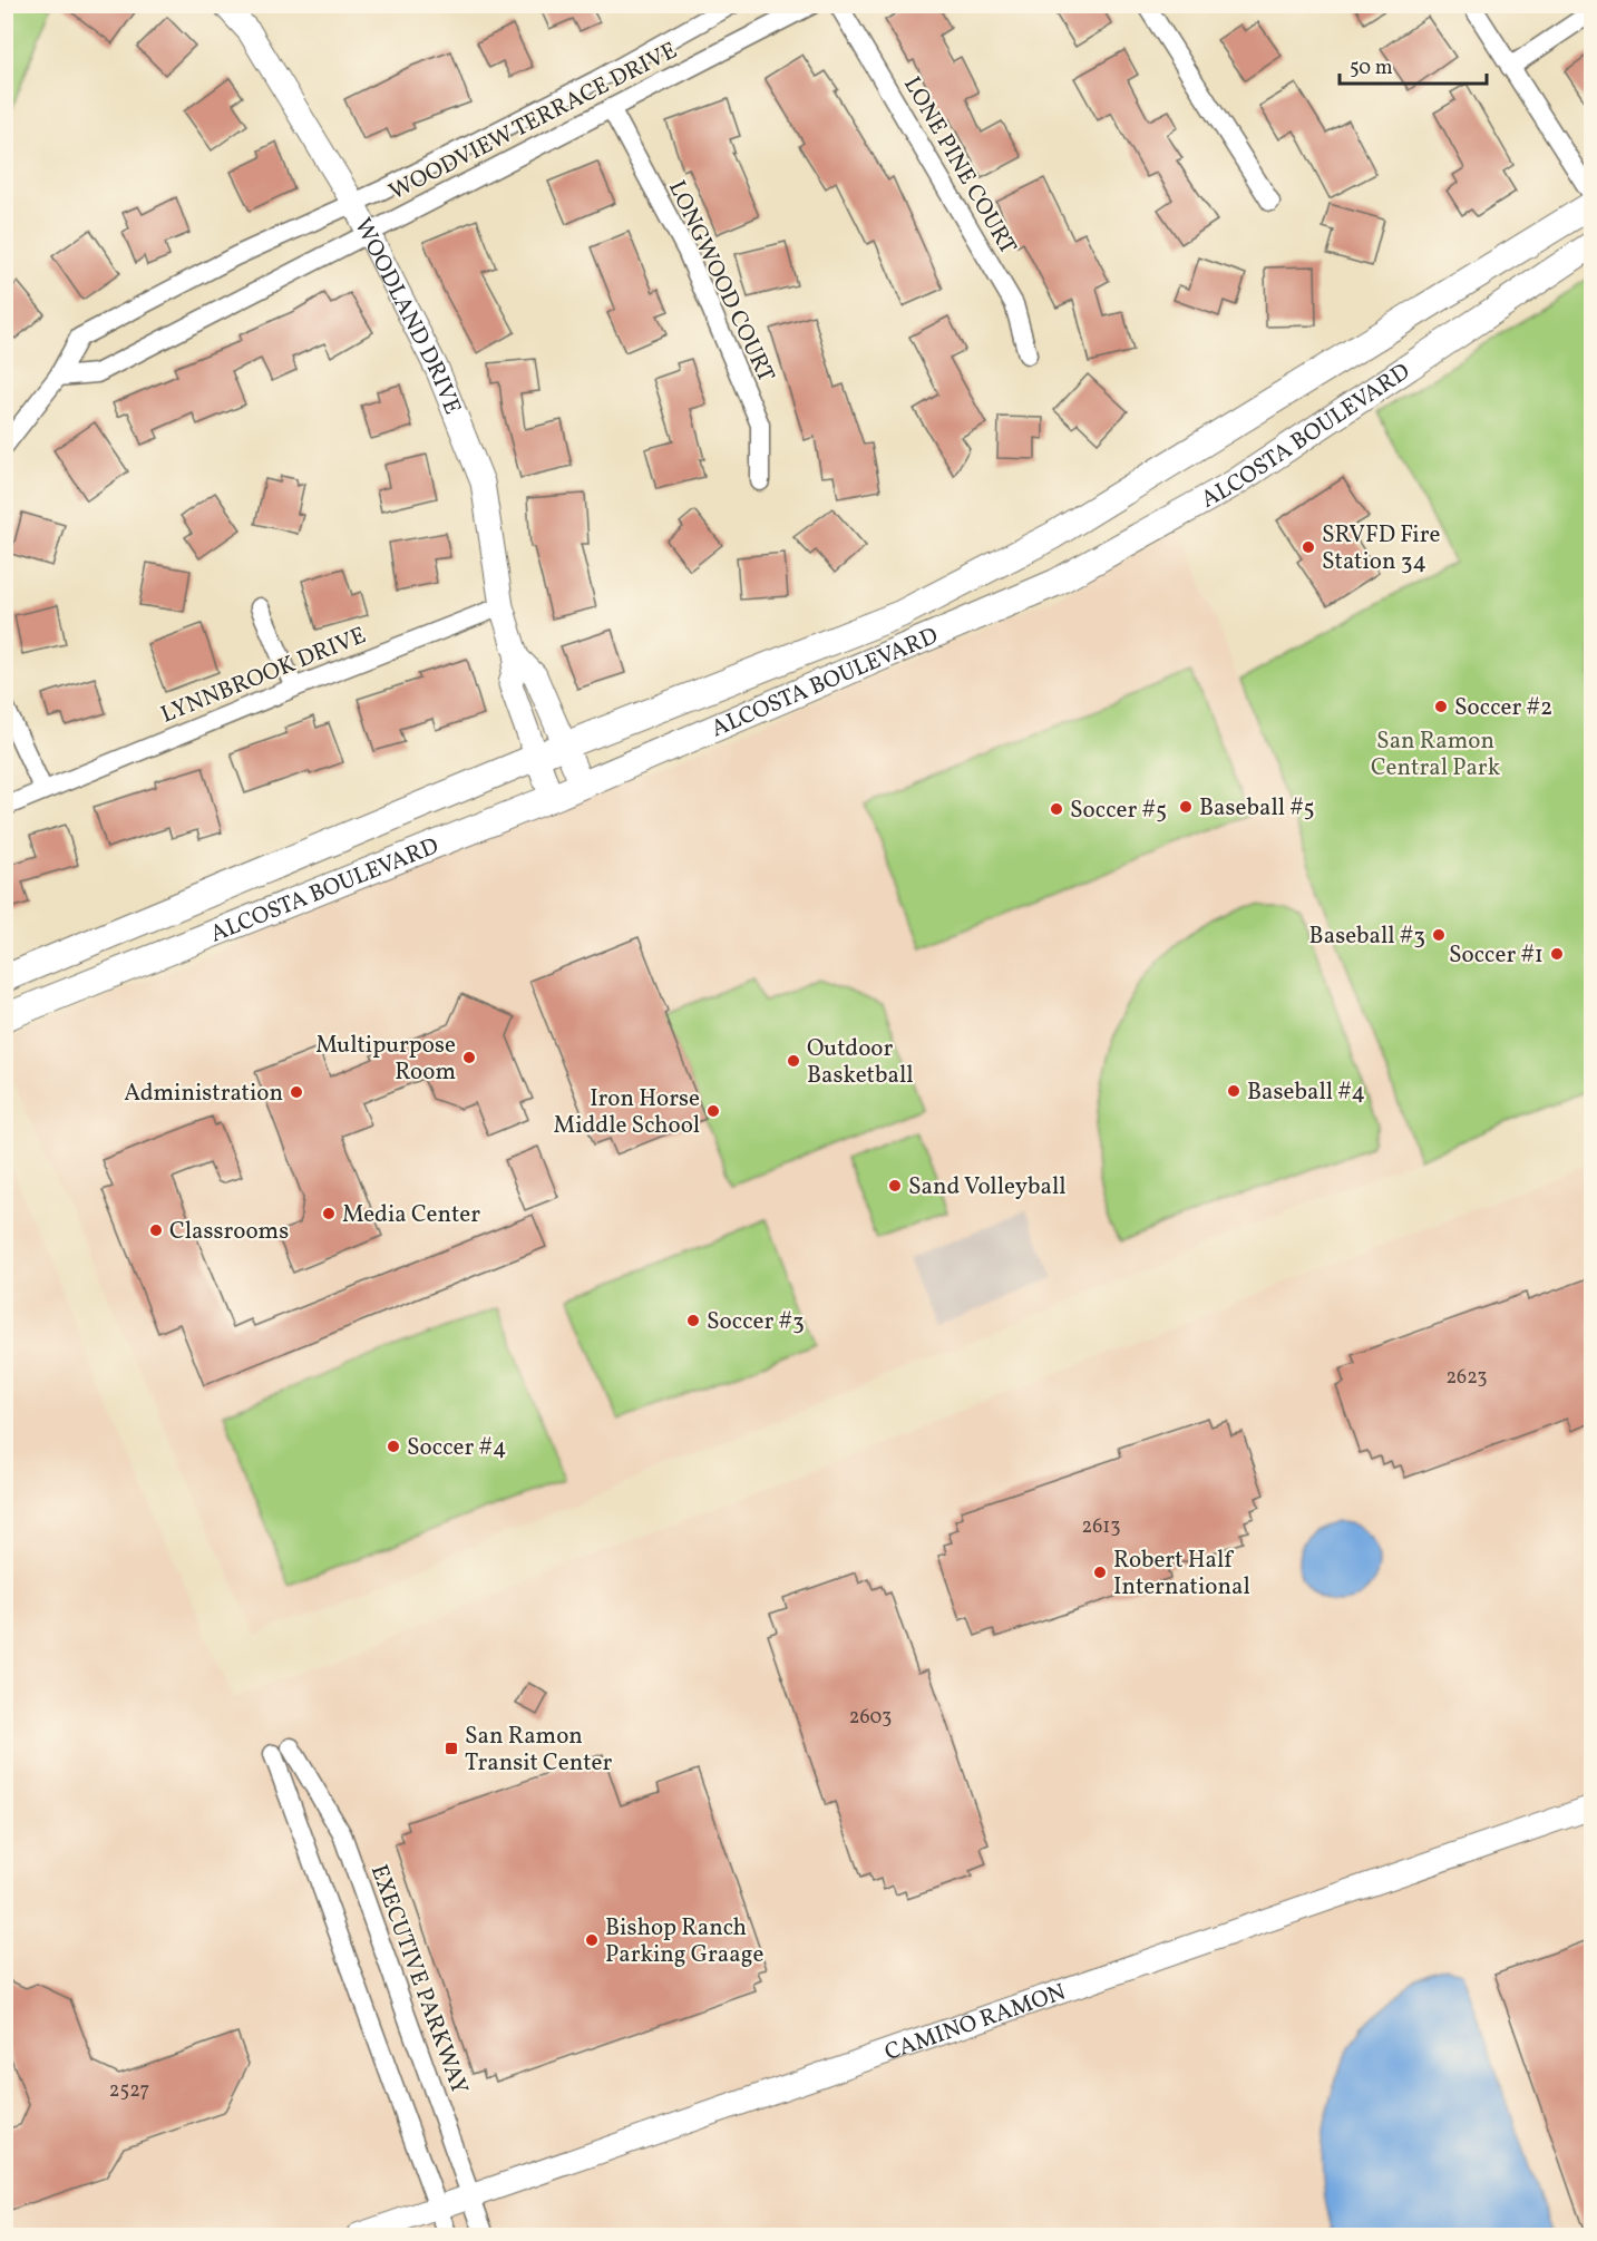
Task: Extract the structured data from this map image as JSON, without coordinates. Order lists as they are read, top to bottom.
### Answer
{
  "streets": {
    "main road": ["ALCOSTA BOULEVARD"],
    "street": [
      "WOODVIEW TERRACE DRIVE",
      "LONE PINE COURT",
      "LONGWOOD COURT",
      "WOODLAND DRIVE",
      "LYNNBROOK DRIVE",
      "EXECUTIVE PARKWAY",
      "CAMINO RAMON"
    ]
  },
  "crossings": [
    ["WOODVIEW TERRACE DRIVE", "LONGWOOD COURT"],
    ["WOODVIEW TERRACE DRIVE", "WOODLAND DRIVE"],
    ["WOODLAND DRIVE", "ALCOSTA BOULEVARD"],
    ["WOODLAND DRIVE", "LYNNBROOK DRIVE"],
    ["EXECUTIVE PARKWAY", "CAMINO RAMON"]
  ],
  "parks": ["San Ramon Central Park"],
  "places": {
    "other": [
      "SRVFD Fire Station 34",
      "Soccer #2",
      "Baseball #5",
      "Soccer #5",
      "Baseball #3",
      "Soccer #1",
      "Multipurpose Room",
      "Outdoor Basketball",
      "Baseball #4",
      "Administration",
      "Iron Horse Middle School",
      "Sand Volleyball",
      "Media Center",
      "Classrooms",
      "Soccer #3",
      "Soccer #4",
      "Robert Half International",
      "Bishop Ranch Parking Graage"
    ],
    "transit": ["San Ramon Transit Center"]
  },
  "house_numbers": [
    "2623",
    "2613",
    "2603",
    "2527"
  ],
  "scale_bar": "50 m"
}
